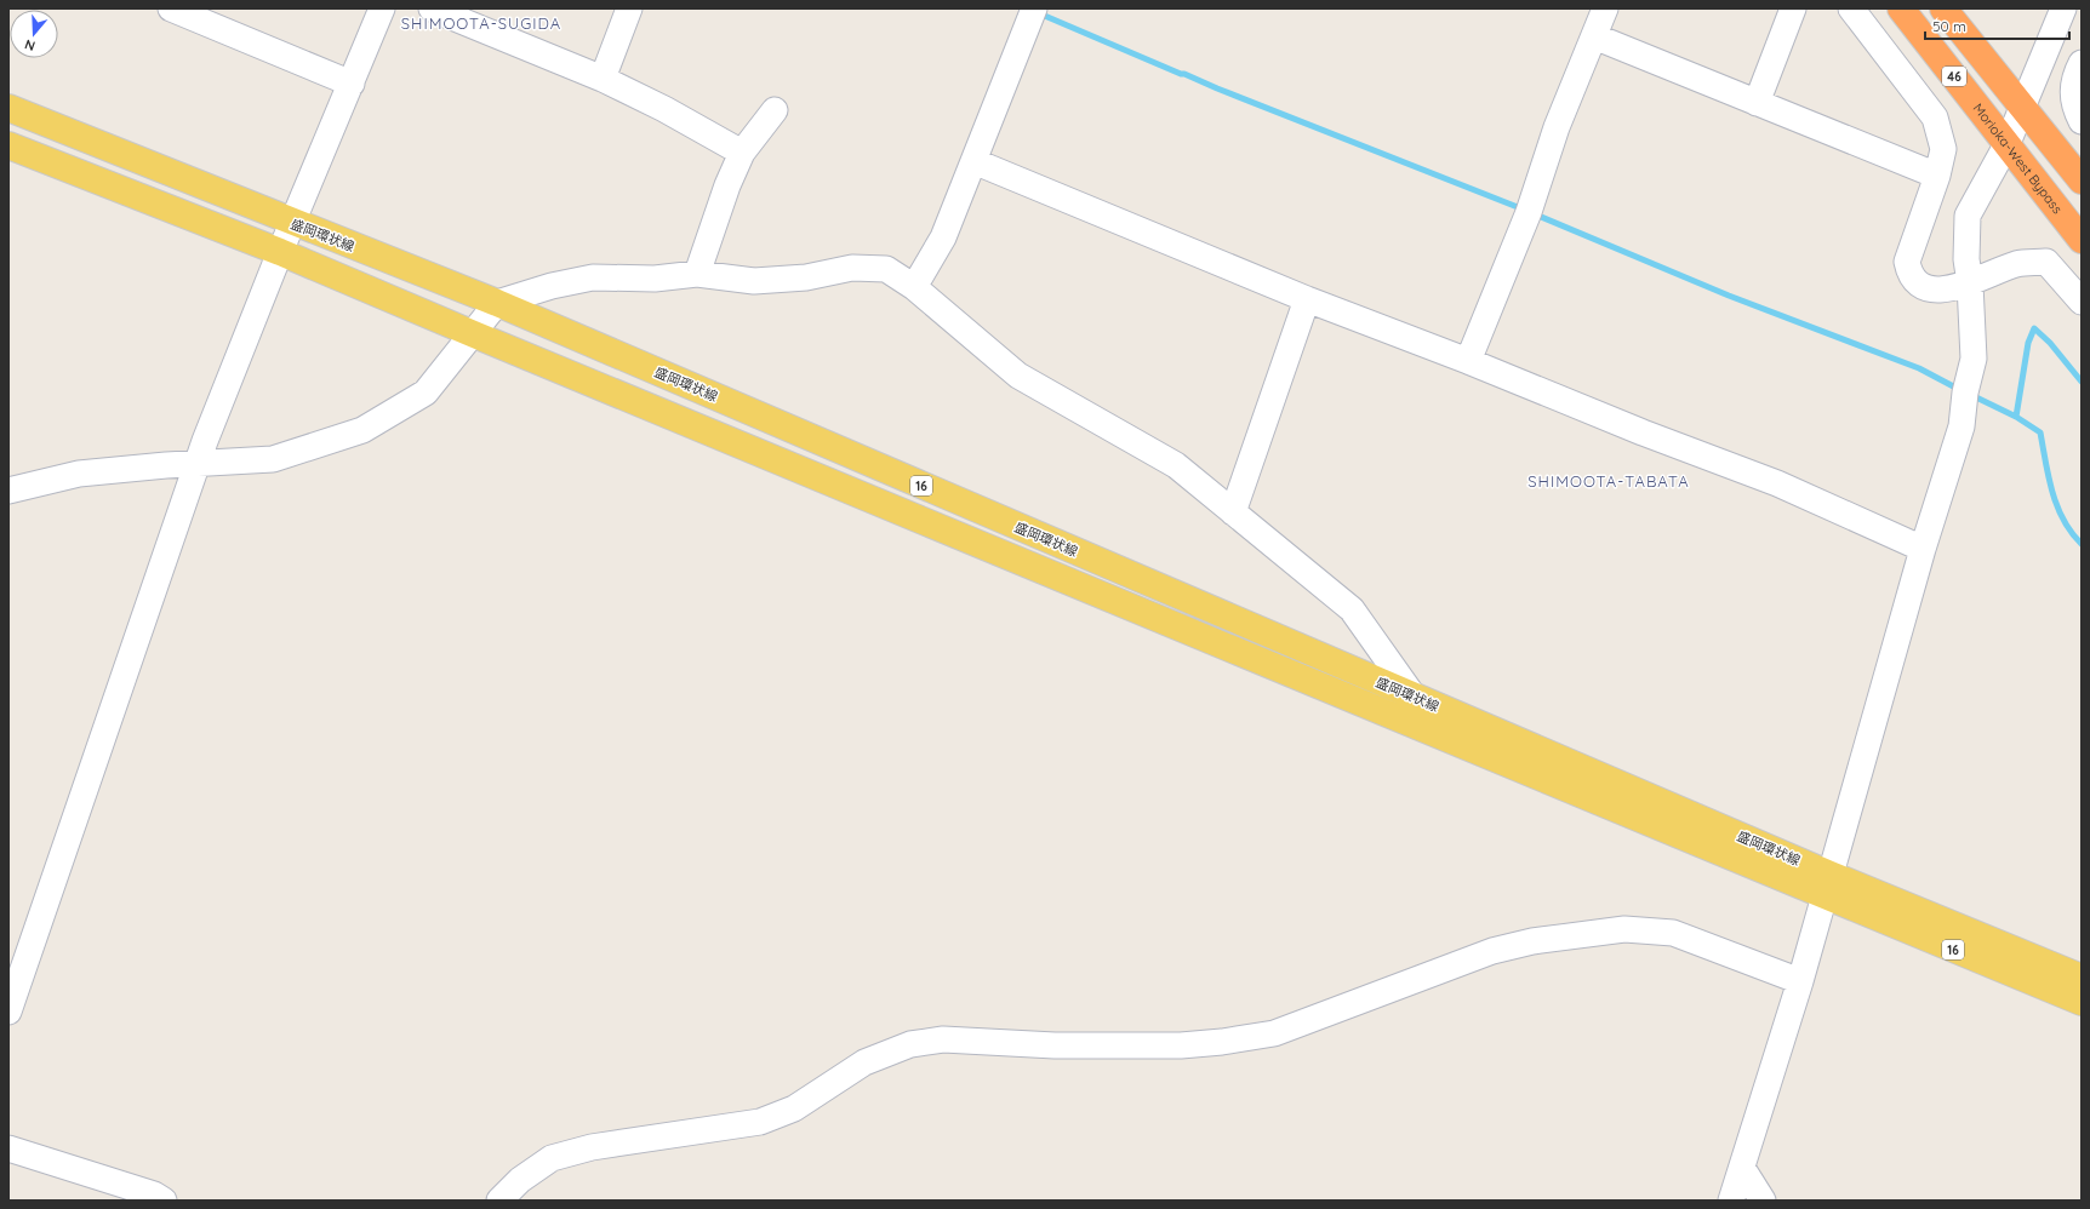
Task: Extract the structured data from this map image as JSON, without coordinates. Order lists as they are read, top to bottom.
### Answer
{
  "streets": {
    "highway": ["46", "Morioka-West Bypass"],
    "main road": ["盛岡環状線", "16"]
  },
  "districts": ["SHIMOOTA-SUGIDA", "SHIMOOTA-TABATA"],
  "scale_bar": "50 m",
  "north": "bottom"
}
